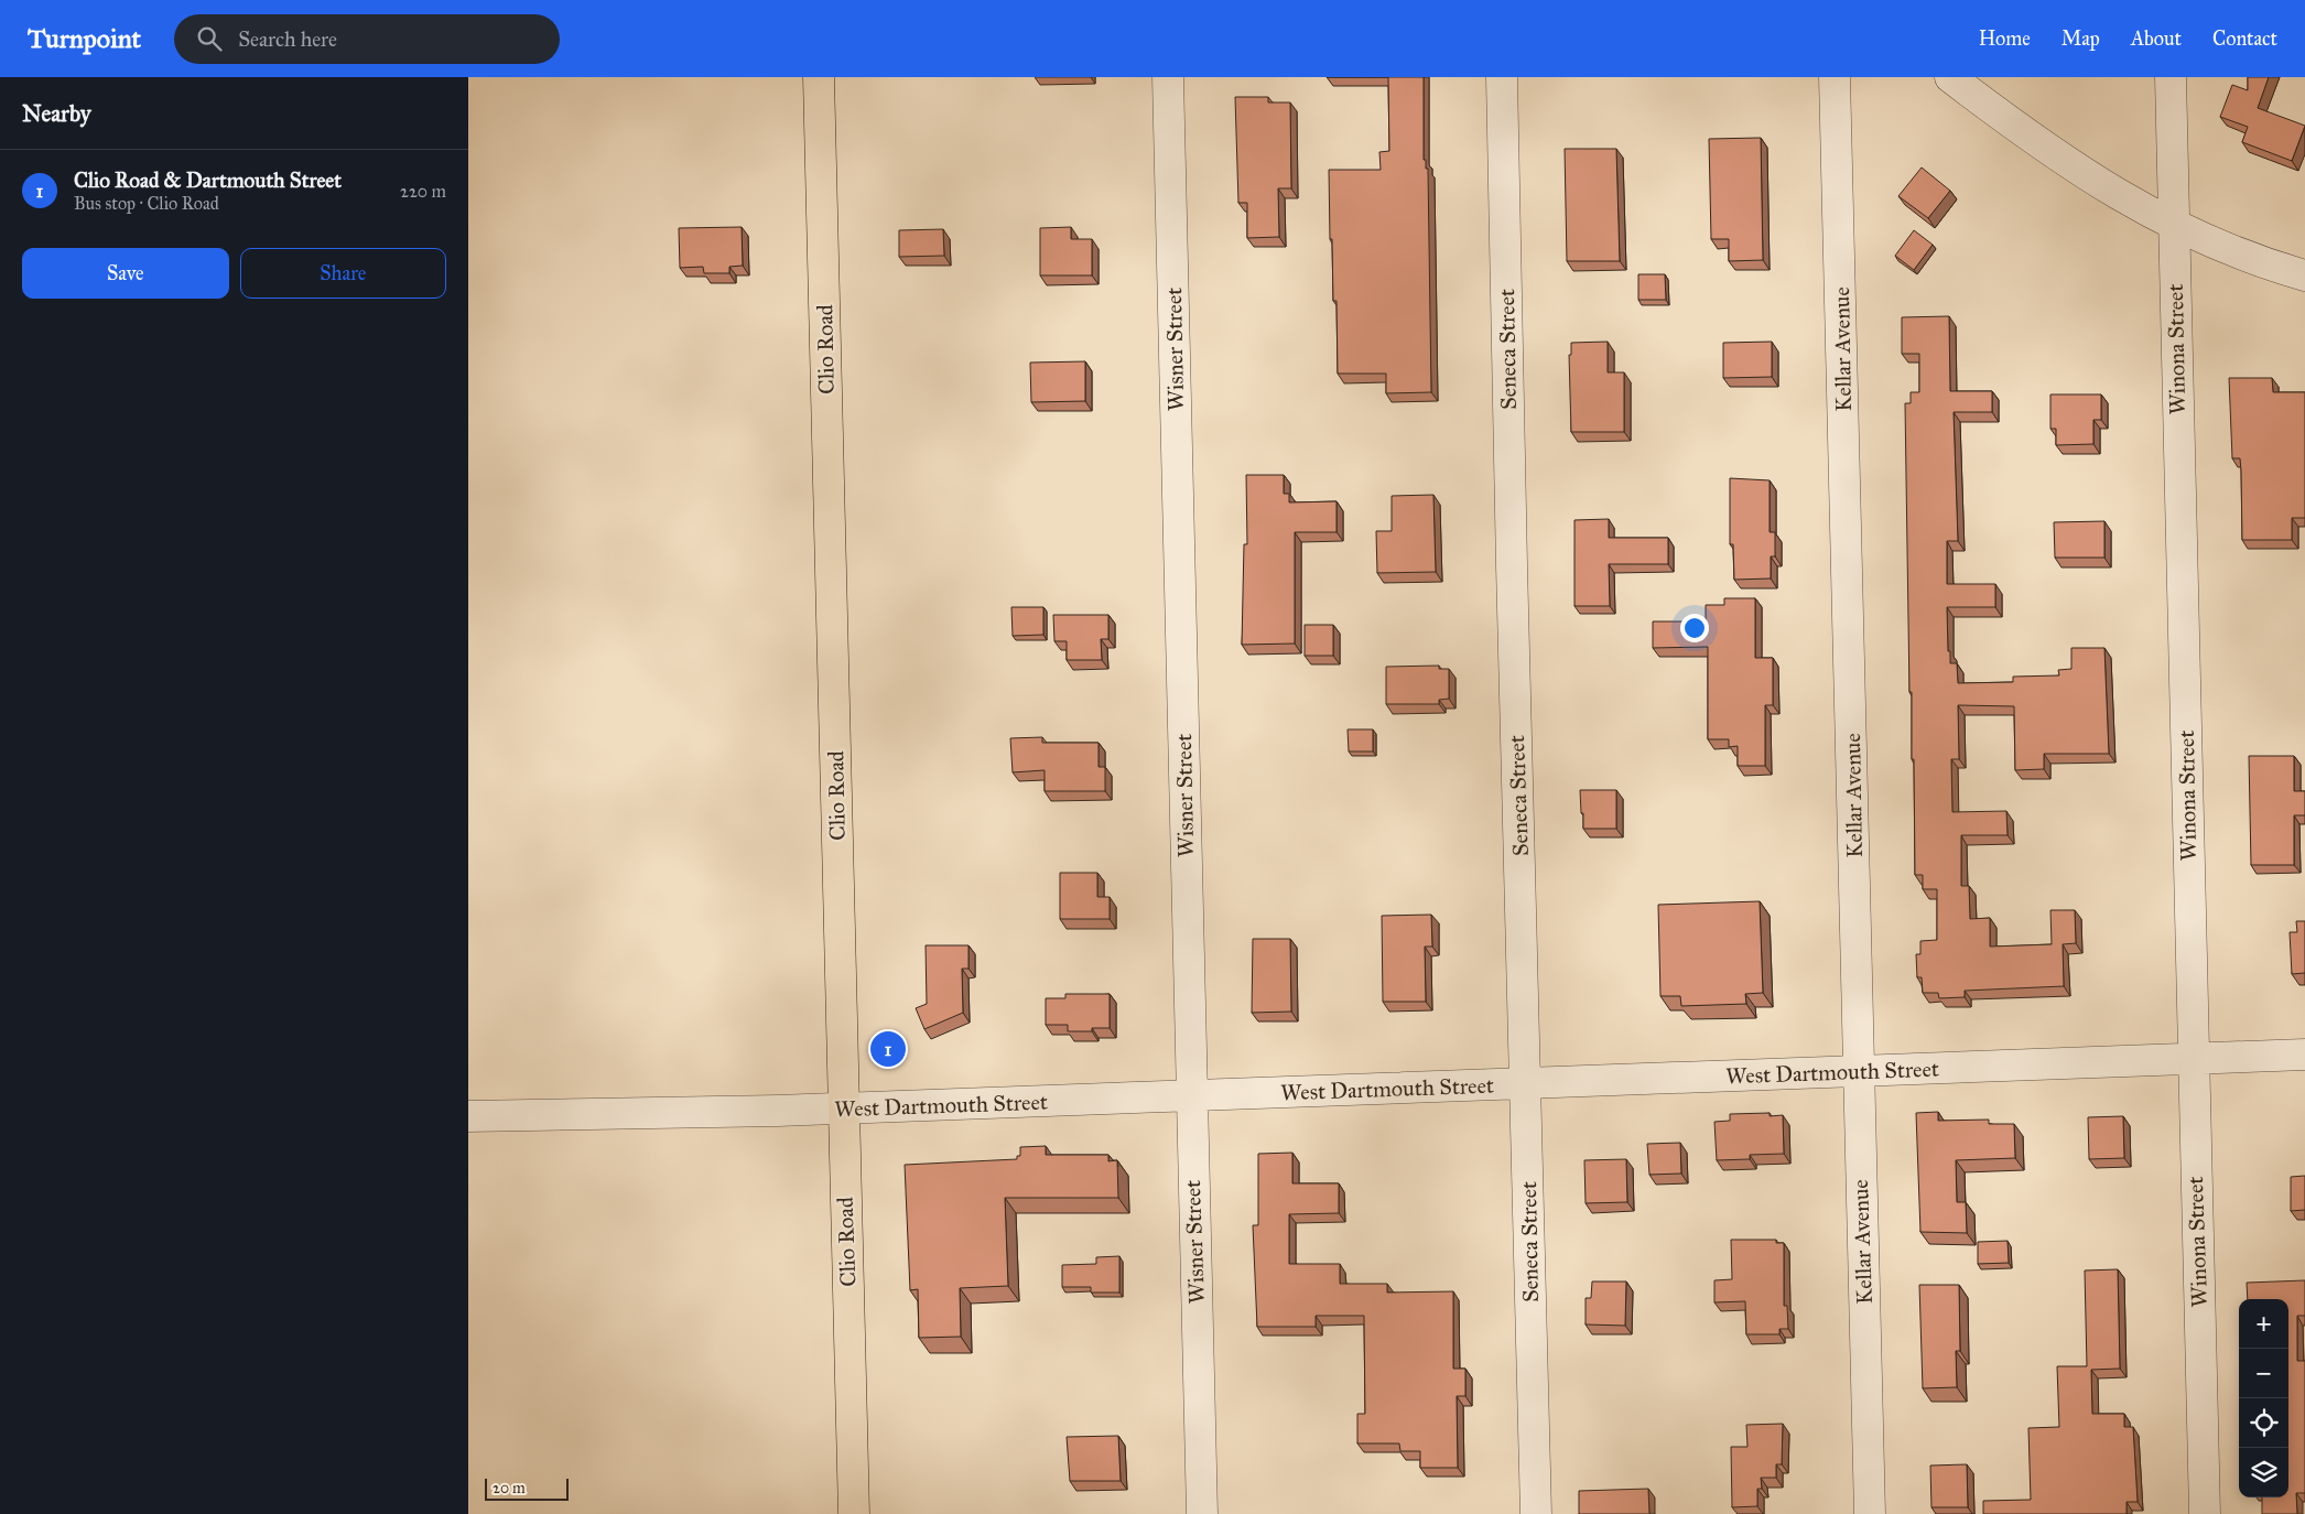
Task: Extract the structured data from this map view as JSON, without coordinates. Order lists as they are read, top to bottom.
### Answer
{
  "streets": {
    "main road": ["Clio Road"],
    "street": [
      "Wisner Street",
      "Seneca Street",
      "Kellar Avenue",
      "Winona Street",
      "West Dartmouth Street"
    ]
  },
  "crossings": [
    ["Clio Road", "West Dartmouth Street"],
    ["Wisner Street", "West Dartmouth Street"],
    ["Seneca Street", "West Dartmouth Street"],
    ["Kellar Avenue", "West Dartmouth Street"],
    ["Winona Street", "West Dartmouth Street"]
  ],
  "scale_bar": "20 m",
  "page": {
    "header": "Turnpoint",
    "search": "Search here",
    "nav": [
      "Home",
      "Map",
      "About",
      "Contact"
    ],
    "heading": "Nearby",
    "list": [
      {
        "mark": "1",
        "name": "Clio Road & Dartmouth Street",
        "note": "Bus stop · Clio Road",
        "value": "220 m"
      }
    ],
    "buttons": ["Save", "Share"],
    "pins": "1",
    "map_buttons": ["+", "−"],
    "scale": "20 m"
  }
}
